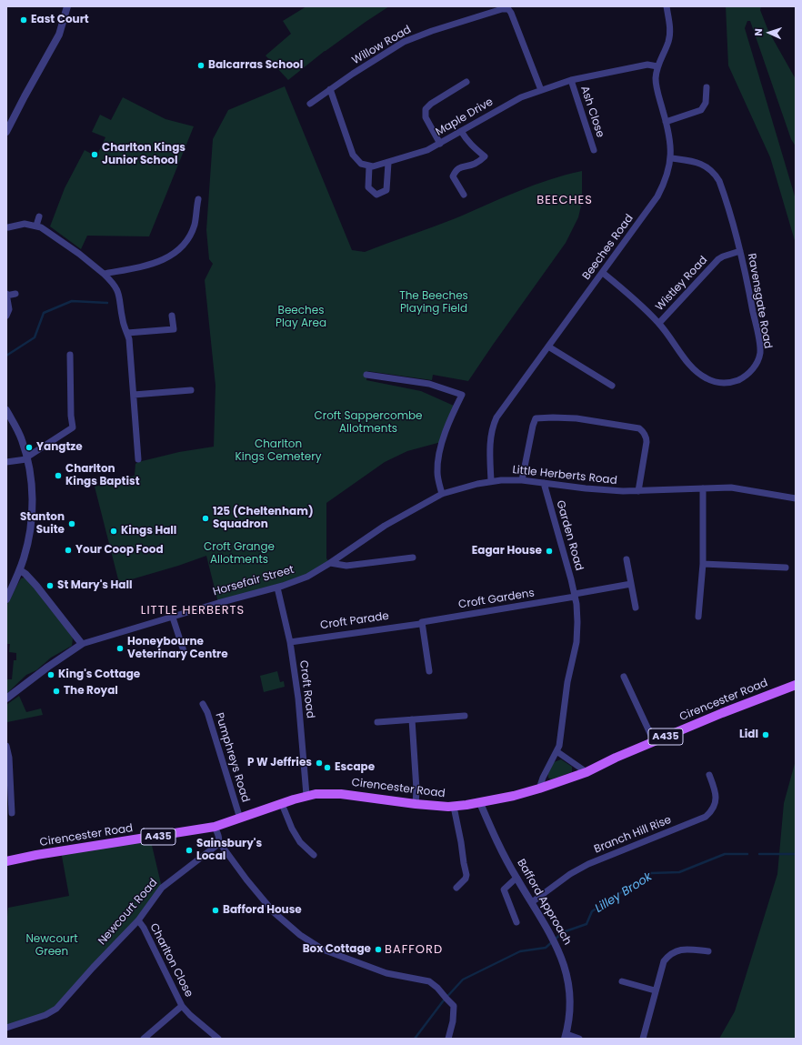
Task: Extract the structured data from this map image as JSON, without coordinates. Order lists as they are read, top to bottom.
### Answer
{
  "streets": {
    "main road": ["Cirencester Road", "A435"],
    "street": [
      "Willow Road",
      "Ash Close",
      "Maple Drive",
      "Beeches Road",
      "Wistley Road",
      "Ravensgate Road",
      "Little Herberts Road",
      "Garden Road",
      "Horsefair Street",
      "Croft Gardens",
      "Croft Road",
      "Pumphreys Road",
      "Branch Hill Rise",
      "Bafford Approach",
      "Newcourt Road",
      "Charlton Close"
    ]
  },
  "crossings": [
    ["Ash Close", "Maple Drive"],
    ["Maple Drive", "Beeches Road"],
    ["Beeches Road", "Ravensgate Road"],
    ["Beeches Road", "Little Herberts Road"],
    ["Wistley Road", "Ravensgate Road"],
    ["Little Herberts Road", "Garden Road"],
    ["Little Herberts Road", "Horsefair Street"],
    ["Garden Road", "Croft Gardens"],
    ["Garden Road", "Cirencester Road"],
    ["Horsefair Street", "Croft Road"],
    ["Croft Gardens", "Croft Road"],
    ["Croft Road", "Cirencester Road"],
    ["Cirencester Road", "Pumphreys Road"],
    ["Cirencester Road", "Bafford Approach"],
    ["Branch Hill Rise", "Bafford Approach"],
    ["Newcourt Road", "Charlton Close"]
  ],
  "districts": ["BEECHES", "LITTLE HERBERTS", "BAFFORD"],
  "water": ["Lilley Brook"],
  "parks": [
    "The Beeches Playing Field",
    "Beeches Play Area",
    "Croft Sappercombe Allotments",
    "Charlton Kings Cemetery",
    "Croft Grange Allotments",
    "Newcourt Green"
  ],
  "places": [
    "East Court",
    "Balcarras School",
    "Charlton Kings Junior School",
    "Yangtze",
    "Charlton Kings Baptist",
    "125 (Cheltenham) Squadron",
    "Stanton Suite",
    "Kings Hall",
    "Your Coop Food",
    "Eagar House",
    "St Mary's Hall",
    "Honeybourne Veterinary Centre",
    "King's Cottage",
    "The Royal",
    "Lidl",
    "P W Jeffries",
    "Escape",
    "Sainsbury's Local",
    "Bafford House",
    "Box Cottage"
  ],
  "north": "left"
}
